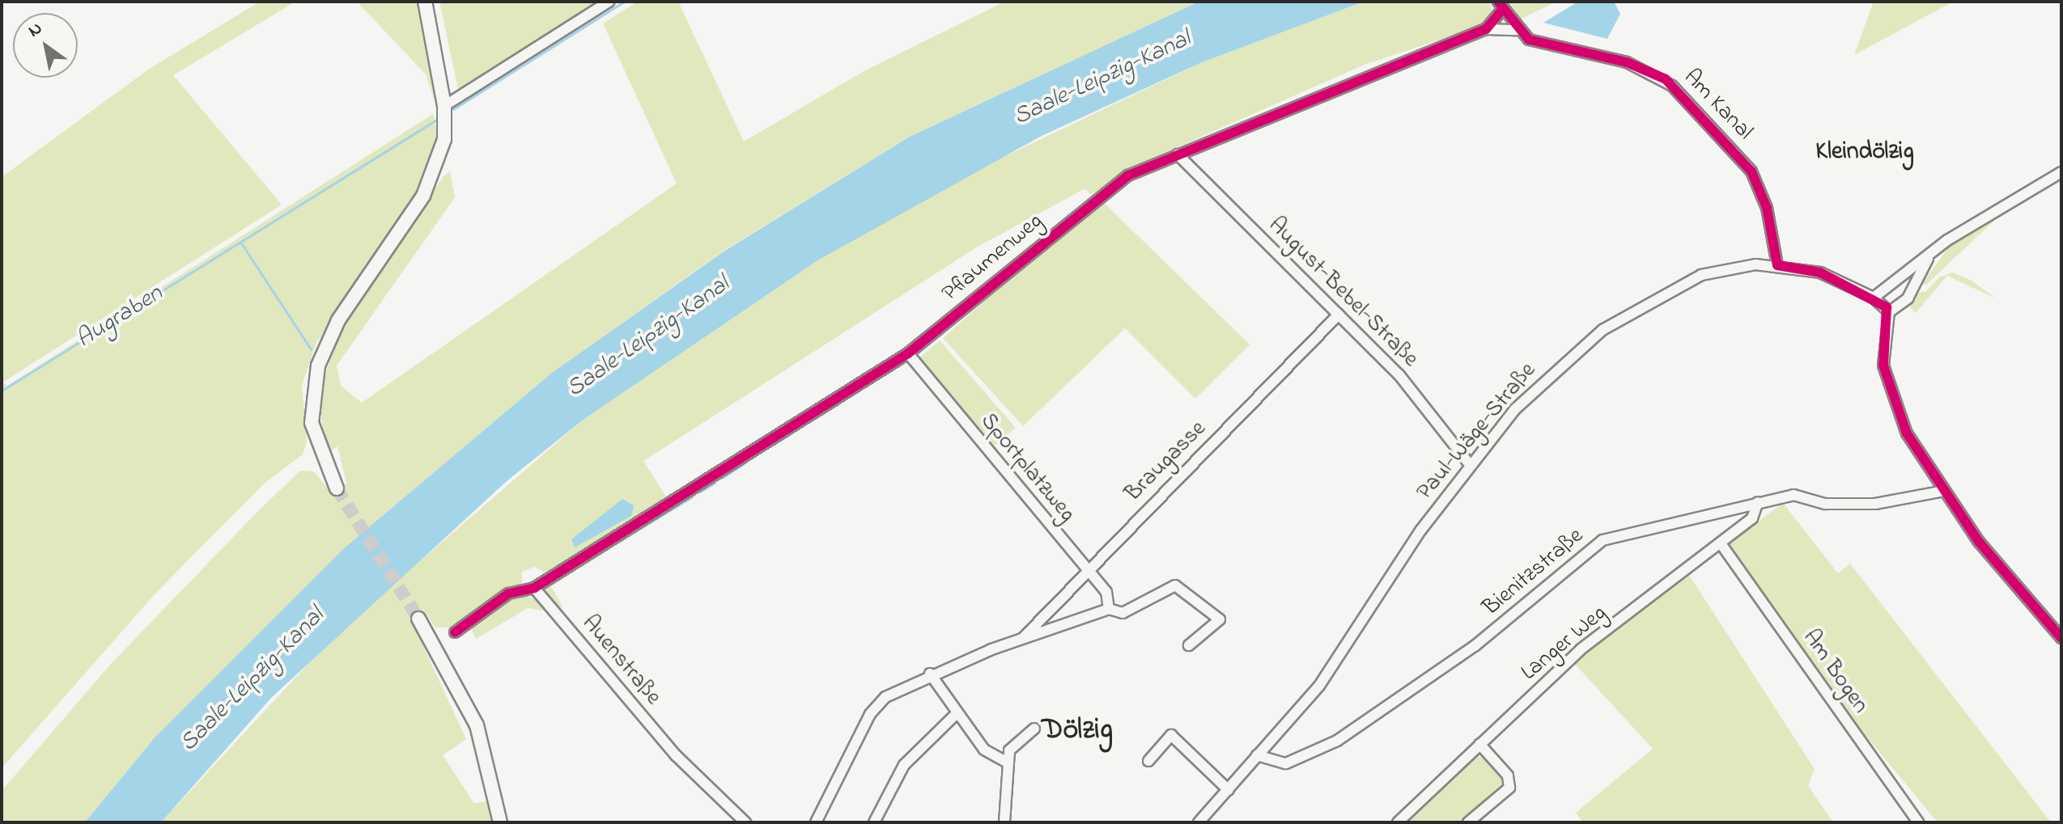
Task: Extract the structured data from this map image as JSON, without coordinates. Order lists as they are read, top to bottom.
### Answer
{
  "streets": {
    "street": [
      "Am Kanal",
      "Pflaumenweg",
      "August-Bebel-Straße",
      "Paul-Wäge-Straße",
      "Braugasse",
      "Sportplatzweg",
      "Bienitzstraße",
      "Langer Weg",
      "Auenstraße",
      "Am Bogen"
    ]
  },
  "crossings": [
    ["Am Kanal", "Pflaumenweg"],
    ["Am Kanal", "Paul-Wäge-Straße"],
    ["Pflaumenweg", "August-Bebel-Straße"],
    ["Pflaumenweg", "Sportplatzweg"],
    ["Pflaumenweg", "Auenstraße"],
    ["August-Bebel-Straße", "Paul-Wäge-Straße"],
    ["August-Bebel-Straße", "Braugasse"],
    ["Paul-Wäge-Straße", "Bienitzstraße"],
    ["Braugasse", "Sportplatzweg"],
    ["Bienitzstraße", "Langer Weg"],
    ["Langer Weg", "Am Bogen"]
  ],
  "districts": ["Kleindölzig", "Dölzig"],
  "water": ["Saale-Leipzig-Kanal", "Augraben"],
  "north": "top left"
}
